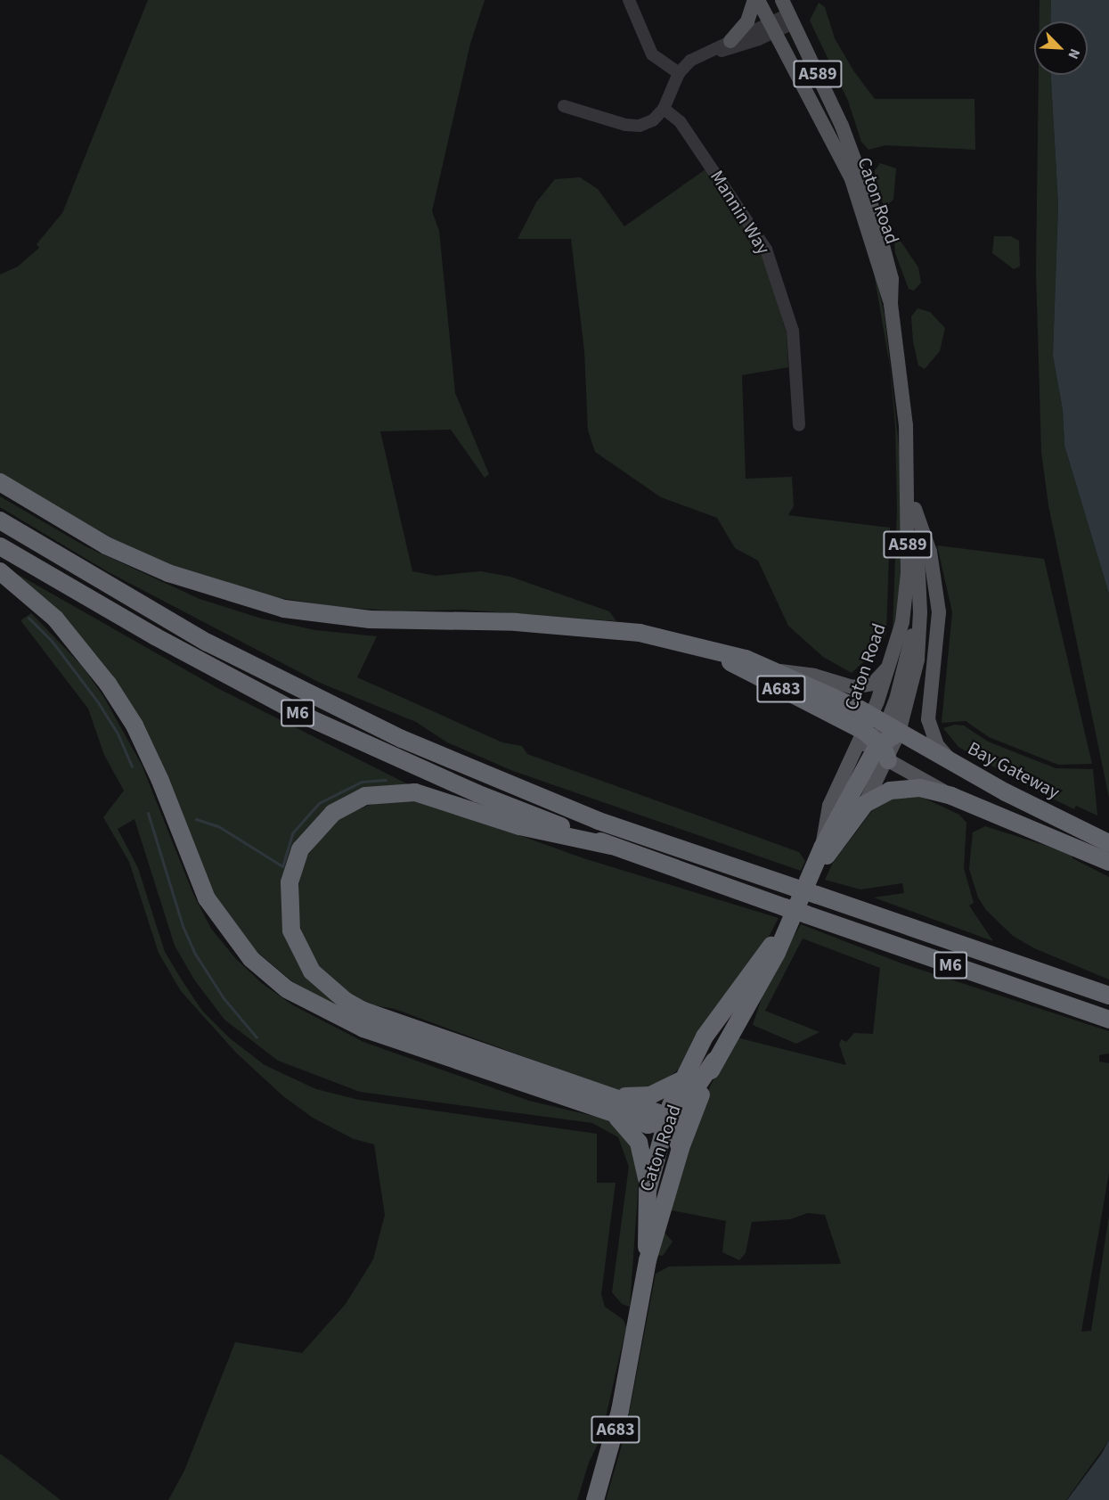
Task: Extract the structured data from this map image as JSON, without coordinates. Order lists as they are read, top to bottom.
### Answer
{
  "streets": {
    "highway": [
      "Caton Road",
      "A683",
      "M6",
      "Bay Gateway"
    ],
    "main road": ["A589"],
    "street": ["Mannin Way"]
  },
  "crossings": [
    ["A589", "Caton Road"],
    ["Caton Road", "A683"],
    ["Caton Road", "Bay Gateway"],
    ["A683", "Bay Gateway"]
  ],
  "north": "bottom right"
}
